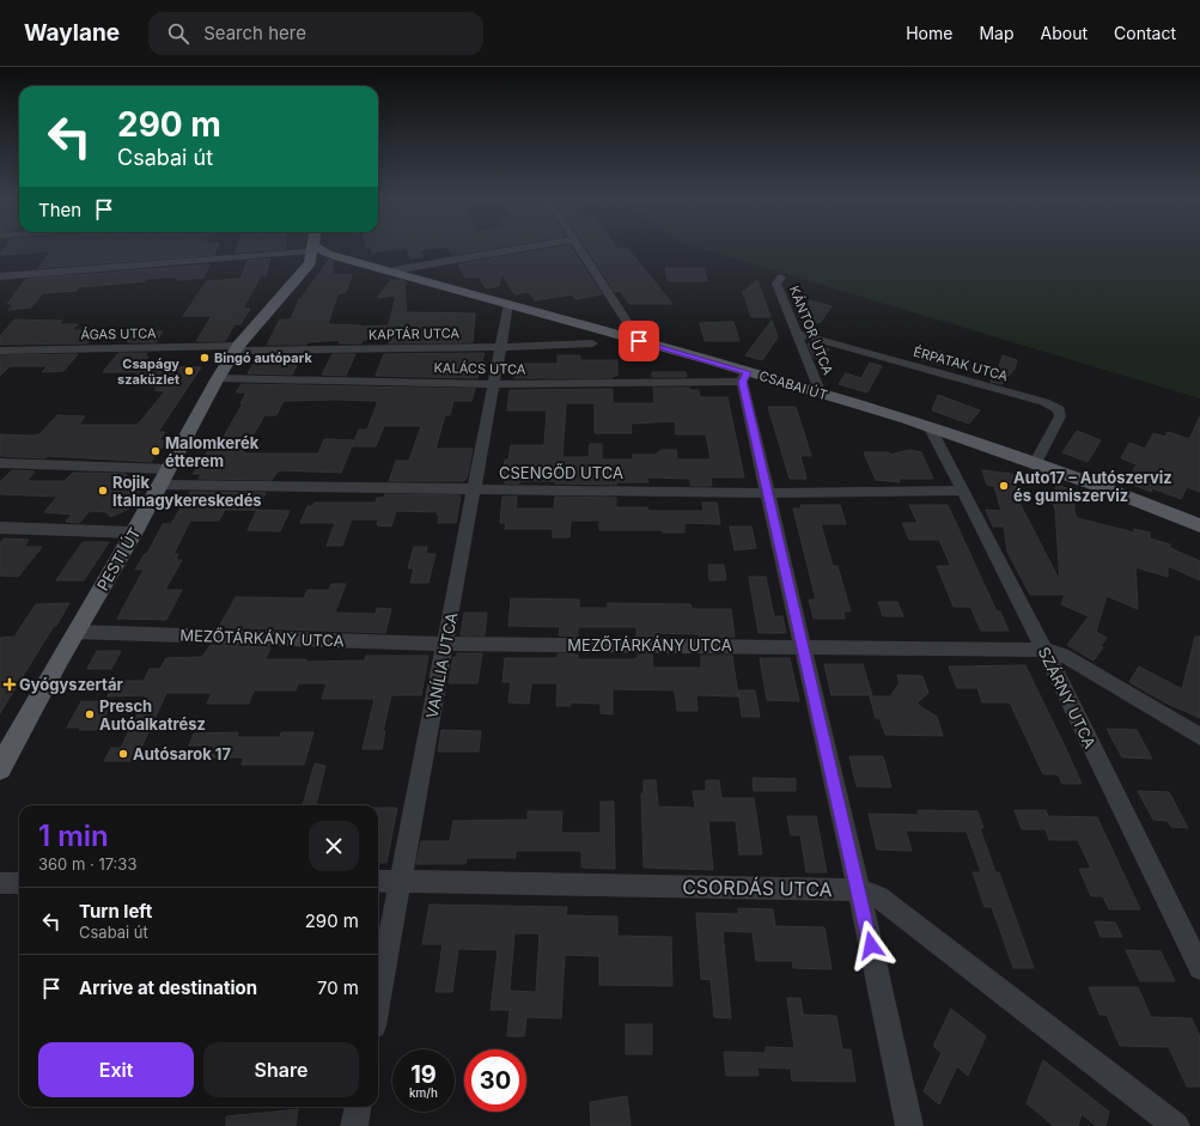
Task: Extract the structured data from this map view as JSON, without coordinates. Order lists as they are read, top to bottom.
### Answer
{
  "streets": {
    "main road": ["CSABAI ÚT", "PESTI ÚT"],
    "street": [
      "KÁNTOR UTCA",
      "ÁGAS UTCA",
      "KAPTÁR UTCA",
      "ÉRPATAK UTCA",
      "KALÁCS UTCA",
      "CSENGŐD UTCA",
      "MEZŐTÁRKÁNY UTCA",
      "VANÍLIA UTCA",
      "SZÁRNY UTCA",
      "CSORDÁS UTCA"
    ]
  },
  "crossings": [
    ["KÁNTOR UTCA", "ÉRPATAK UTCA"],
    ["KÁNTOR UTCA", "CSABAI ÚT"],
    ["ÁGAS UTCA", "KAPTÁR UTCA"],
    ["ÁGAS UTCA", "PESTI ÚT"],
    ["KAPTÁR UTCA", "PESTI ÚT"],
    ["KAPTÁR UTCA", "VANÍLIA UTCA"],
    ["ÉRPATAK UTCA", "CSABAI ÚT"],
    ["KALÁCS UTCA", "CSABAI ÚT"],
    ["KALÁCS UTCA", "PESTI ÚT"],
    ["KALÁCS UTCA", "VANÍLIA UTCA"],
    ["CSABAI ÚT", "PESTI ÚT"],
    ["CSABAI ÚT", "VANÍLIA UTCA"],
    ["CSABAI ÚT", "SZÁRNY UTCA"],
    ["CSENGŐD UTCA", "PESTI ÚT"],
    ["CSENGŐD UTCA", "VANÍLIA UTCA"],
    ["CSENGŐD UTCA", "SZÁRNY UTCA"],
    ["PESTI ÚT", "MEZŐTÁRKÁNY UTCA"],
    ["MEZŐTÁRKÁNY UTCA", "VANÍLIA UTCA"],
    ["MEZŐTÁRKÁNY UTCA", "SZÁRNY UTCA"],
    ["VANÍLIA UTCA", "CSORDÁS UTCA"]
  ],
  "places": {
    "other": [
      "Bingó autópark",
      "Csapágy szaküzlet",
      "Malomkerék étterem",
      "Auto17 – Autószerviz és gumiszerviz",
      "Rojik Italnagykereskedés",
      "Presch Autóalkatrész",
      "Autósarok 17"
    ],
    "health": ["Gyógyszertár"]
  },
  "page": {
    "header": "Waylane",
    "search": "Search here",
    "nav": [
      "Home",
      "Map",
      "About",
      "Contact"
    ],
    "turn": ["290 m", "Csabai út"],
    "then": "Then",
    "heading": ["1 min", "360 m · 17:33"],
    "list": [
      {
        "name": "Turn left",
        "note": "Csabai út",
        "value": "290 m"
      },
      {
        "name": "Arrive at destination",
        "value": "70 m"
      }
    ],
    "buttons": ["Exit", "Share"],
    "speed": "19 km/h",
    "limit": "30"
  }
}
